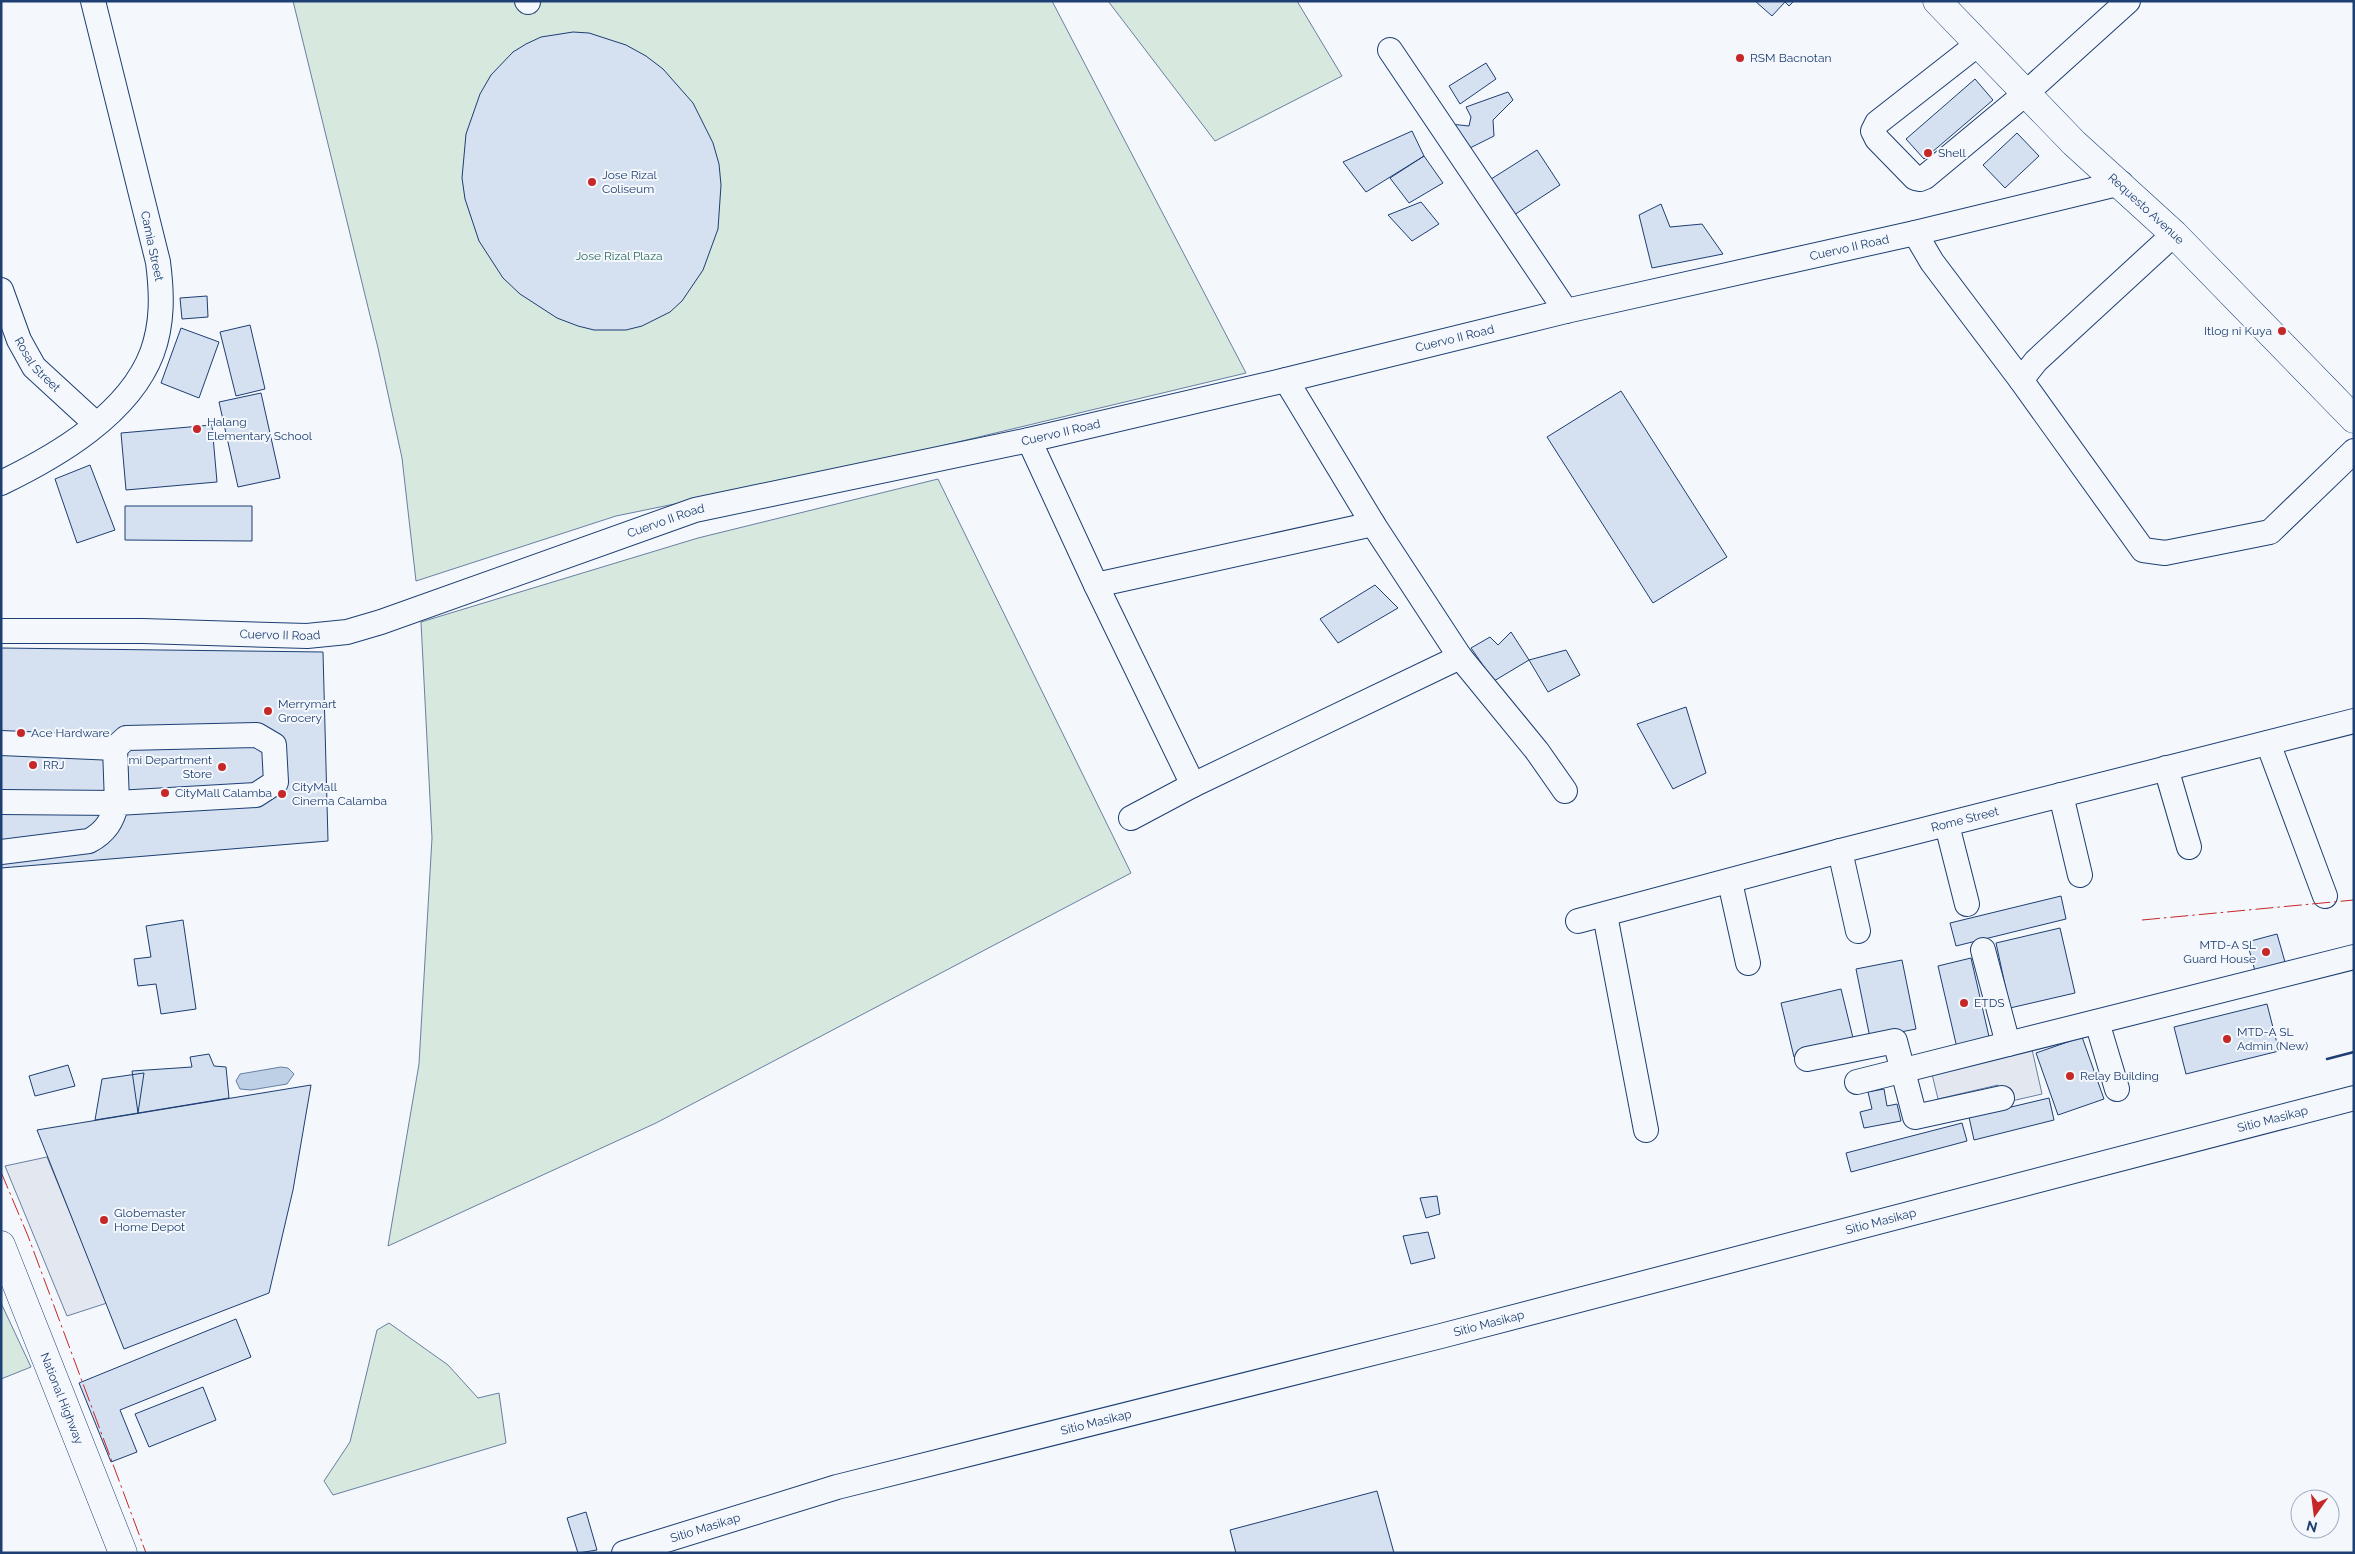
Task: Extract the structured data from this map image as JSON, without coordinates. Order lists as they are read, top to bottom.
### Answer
{
  "streets": {
    "main road": ["Requesto Avenue", "National Highway"],
    "street": [
      "Camia Street",
      "Cuervo II Road",
      "Rosal Street",
      "Rome Street",
      "Sitio Masikap"
    ]
  },
  "crossings": [
    ["Requesto Avenue", "Cuervo II Road"],
    ["Camia Street", "Rosal Street"]
  ],
  "parks": ["Jose Rizal Plaza"],
  "places": [
    "RSM Bacnotan",
    "Shell",
    "Jose Rizal Coliseum",
    "Itlog ni Kuya",
    "Halang Elementary School",
    "Merrymart Grocery",
    "Ace Hardware",
    "RRJ",
    "mi Department Store",
    "CityMall Calamba",
    "CityMall Cinema Calamba",
    "MTD-A SL Guard House",
    "ETDS",
    "MTD-A SL Admin (New)",
    "Relay Building",
    "Globemaster Home Depot"
  ],
  "north": "bottom"
}
